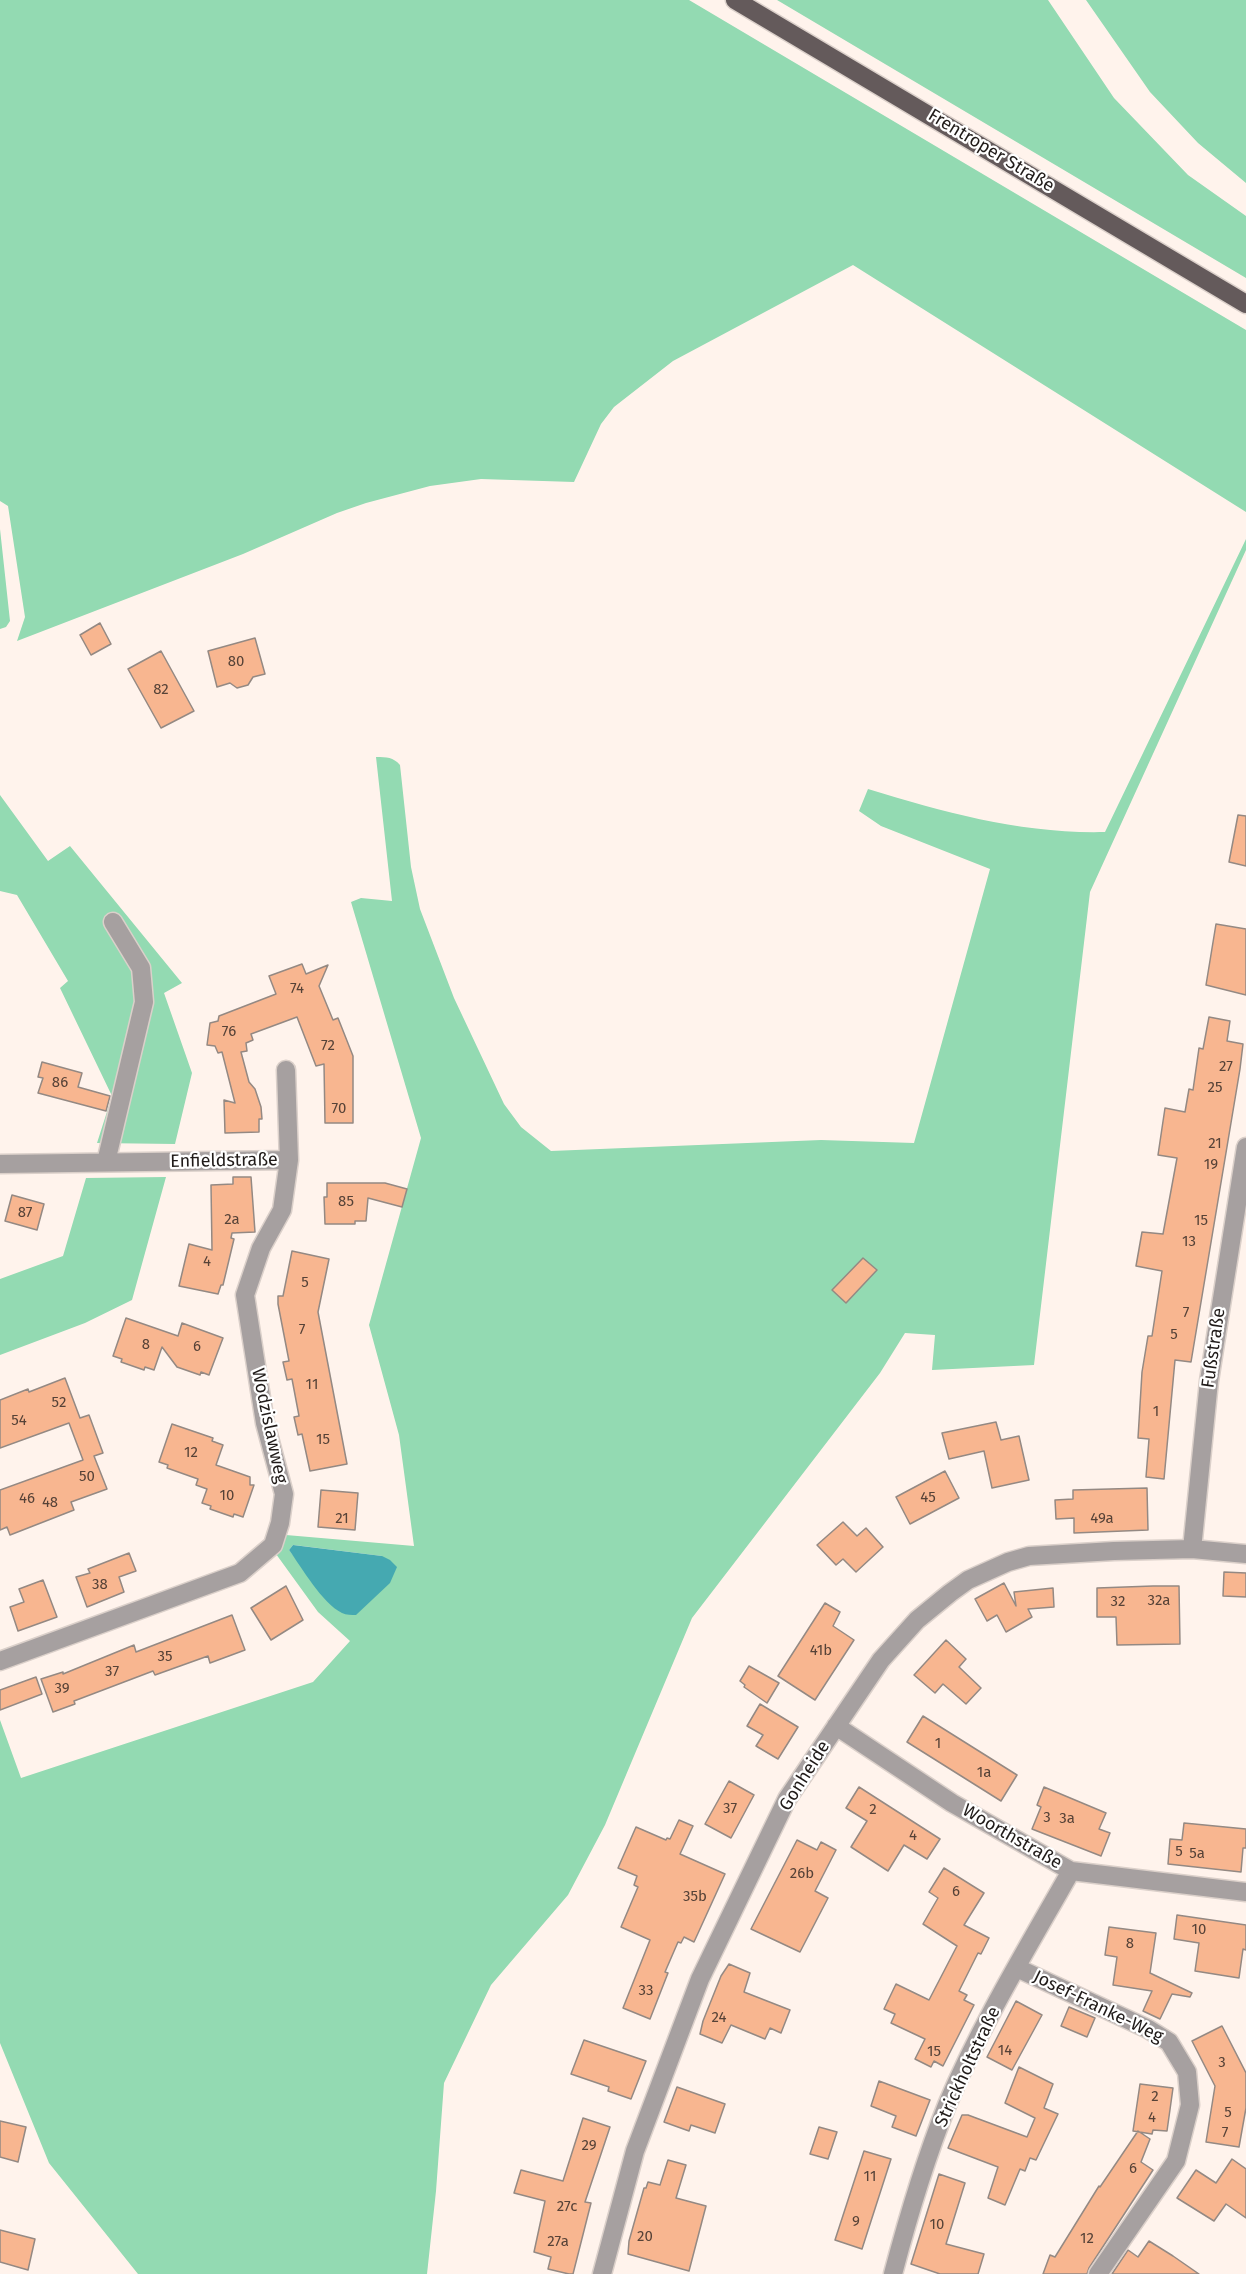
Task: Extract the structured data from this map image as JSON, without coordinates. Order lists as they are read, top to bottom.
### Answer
{
  "streets": {
    "main road": ["Frentroper Straße"],
    "street": [
      "Enfieldstraße",
      "Fußstraße",
      "Wodzislawweg",
      "Gonheide",
      "Woorthstraße",
      "Josef-Franke-Weg",
      "Strickholtstraße"
    ]
  },
  "crossings": [
    ["Enfieldstraße", "Wodzislawweg"],
    ["Fußstraße", "Gonheide"],
    ["Gonheide", "Woorthstraße"],
    ["Woorthstraße", "Strickholtstraße"],
    ["Josef-Franke-Weg", "Strickholtstraße"]
  ],
  "house_numbers": [
    "80",
    "82",
    "74",
    "76",
    "72",
    "27",
    "86",
    "25",
    "70",
    "21",
    "19",
    "85",
    "87",
    "2a",
    "15",
    "13",
    "4",
    "5",
    "7",
    "7",
    "5",
    "8",
    "6",
    "11",
    "52",
    "1",
    "54",
    "15",
    "12",
    "50",
    "10",
    "45",
    "46",
    "48",
    "21",
    "49a",
    "38",
    "32a",
    "32",
    "41b",
    "35",
    "37",
    "39",
    "1",
    "1a",
    "37",
    "2",
    "3",
    "3a",
    "4",
    "5",
    "5a",
    "26b",
    "6",
    "35b",
    "10",
    "8",
    "33",
    "24",
    "14",
    "15",
    "3",
    "2",
    "5",
    "4",
    "7",
    "29",
    "6",
    "11",
    "27c",
    "9",
    "10",
    "20",
    "12",
    "27a"
  ]
}
